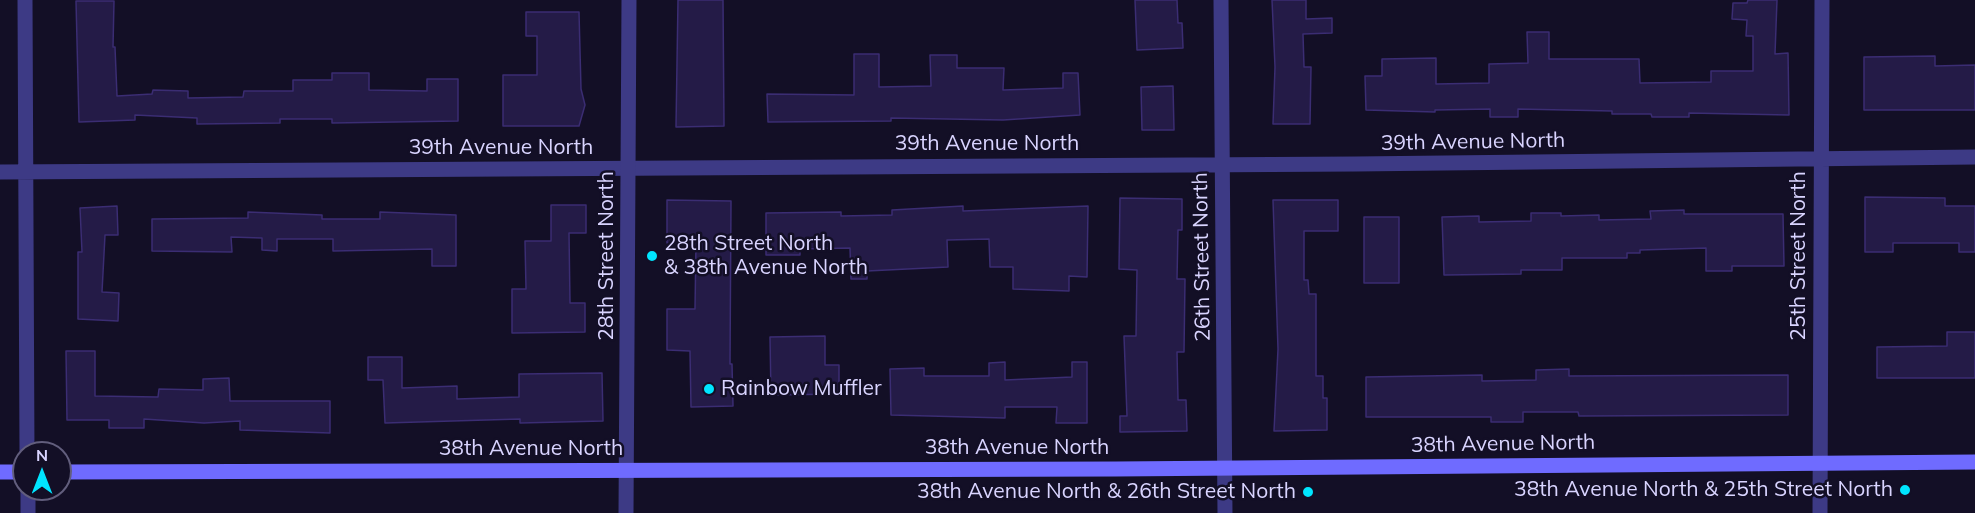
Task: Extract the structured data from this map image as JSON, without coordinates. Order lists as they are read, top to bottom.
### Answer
{
  "streets": {
    "main road": ["38th Avenue North"],
    "street": [
      "39th Avenue North",
      "28th Street North",
      "25th Street North",
      "26th Street North"
    ]
  },
  "crossings": [
    ["39th Avenue North", "28th Street North"],
    ["39th Avenue North", "25th Street North"],
    ["39th Avenue North", "26th Street North"],
    ["28th Street North", "38th Avenue North"],
    ["25th Street North", "38th Avenue North"],
    ["26th Street North", "38th Avenue North"]
  ],
  "places": [
    "28th Street North & 38th Avenue North",
    "Rainbow Muffler",
    "38th Avenue North & 25th Street North",
    "38th Avenue North & 26th Street North"
  ],
  "north": "top"
}
